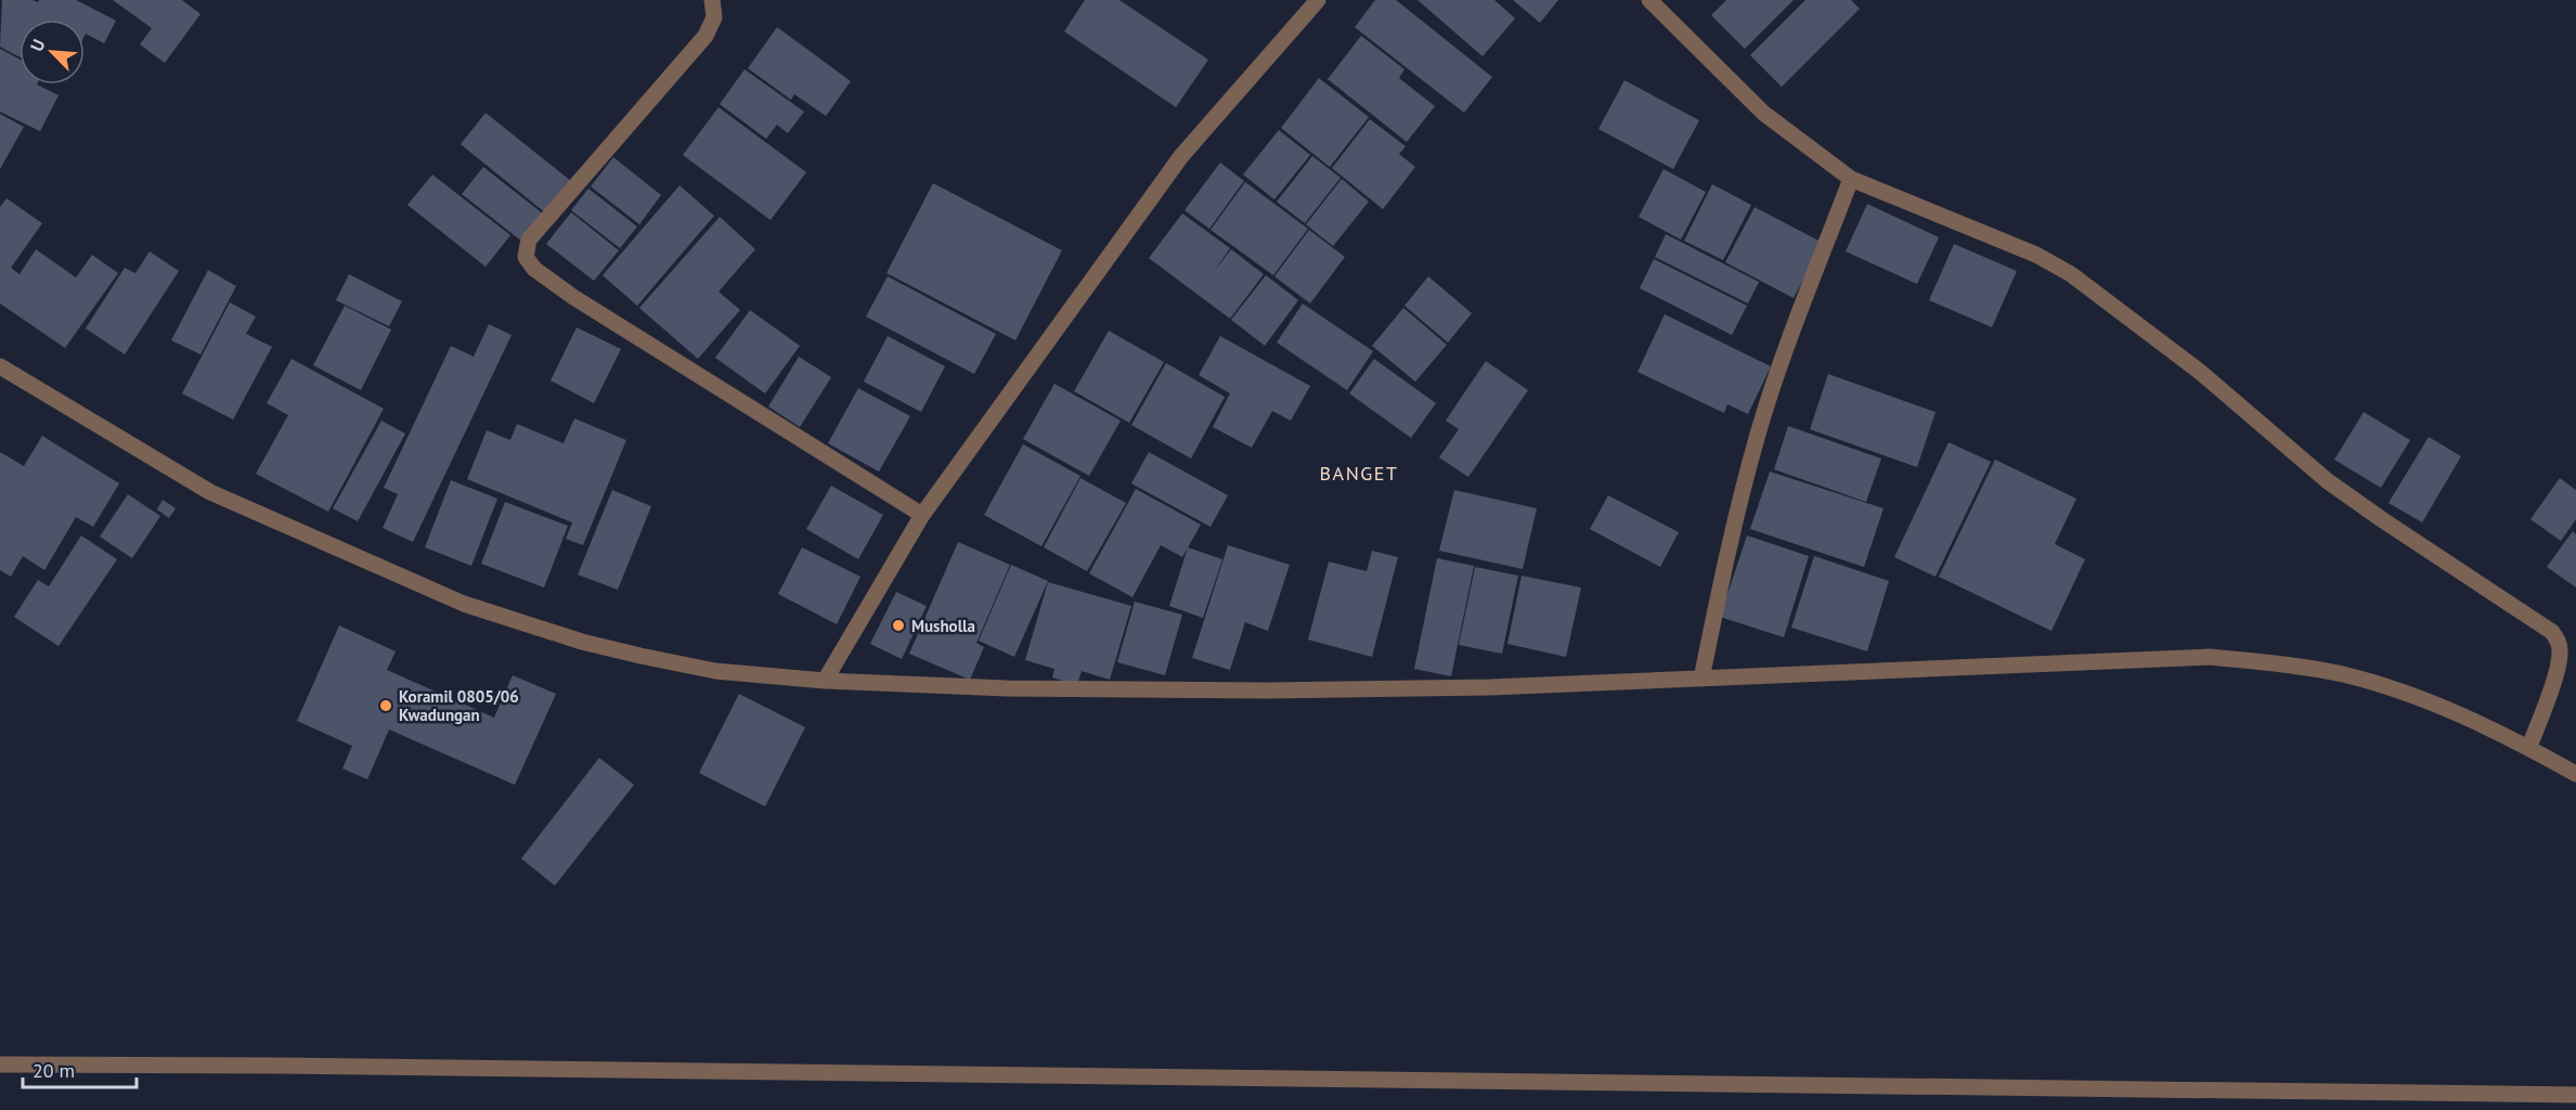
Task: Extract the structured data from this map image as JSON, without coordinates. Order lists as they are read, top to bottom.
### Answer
{
  "districts": ["BANGET"],
  "places": ["Musholla", "Koramil 0805/06 Kwadungan"],
  "scale_bar": "20 m",
  "north": "top left"
}
